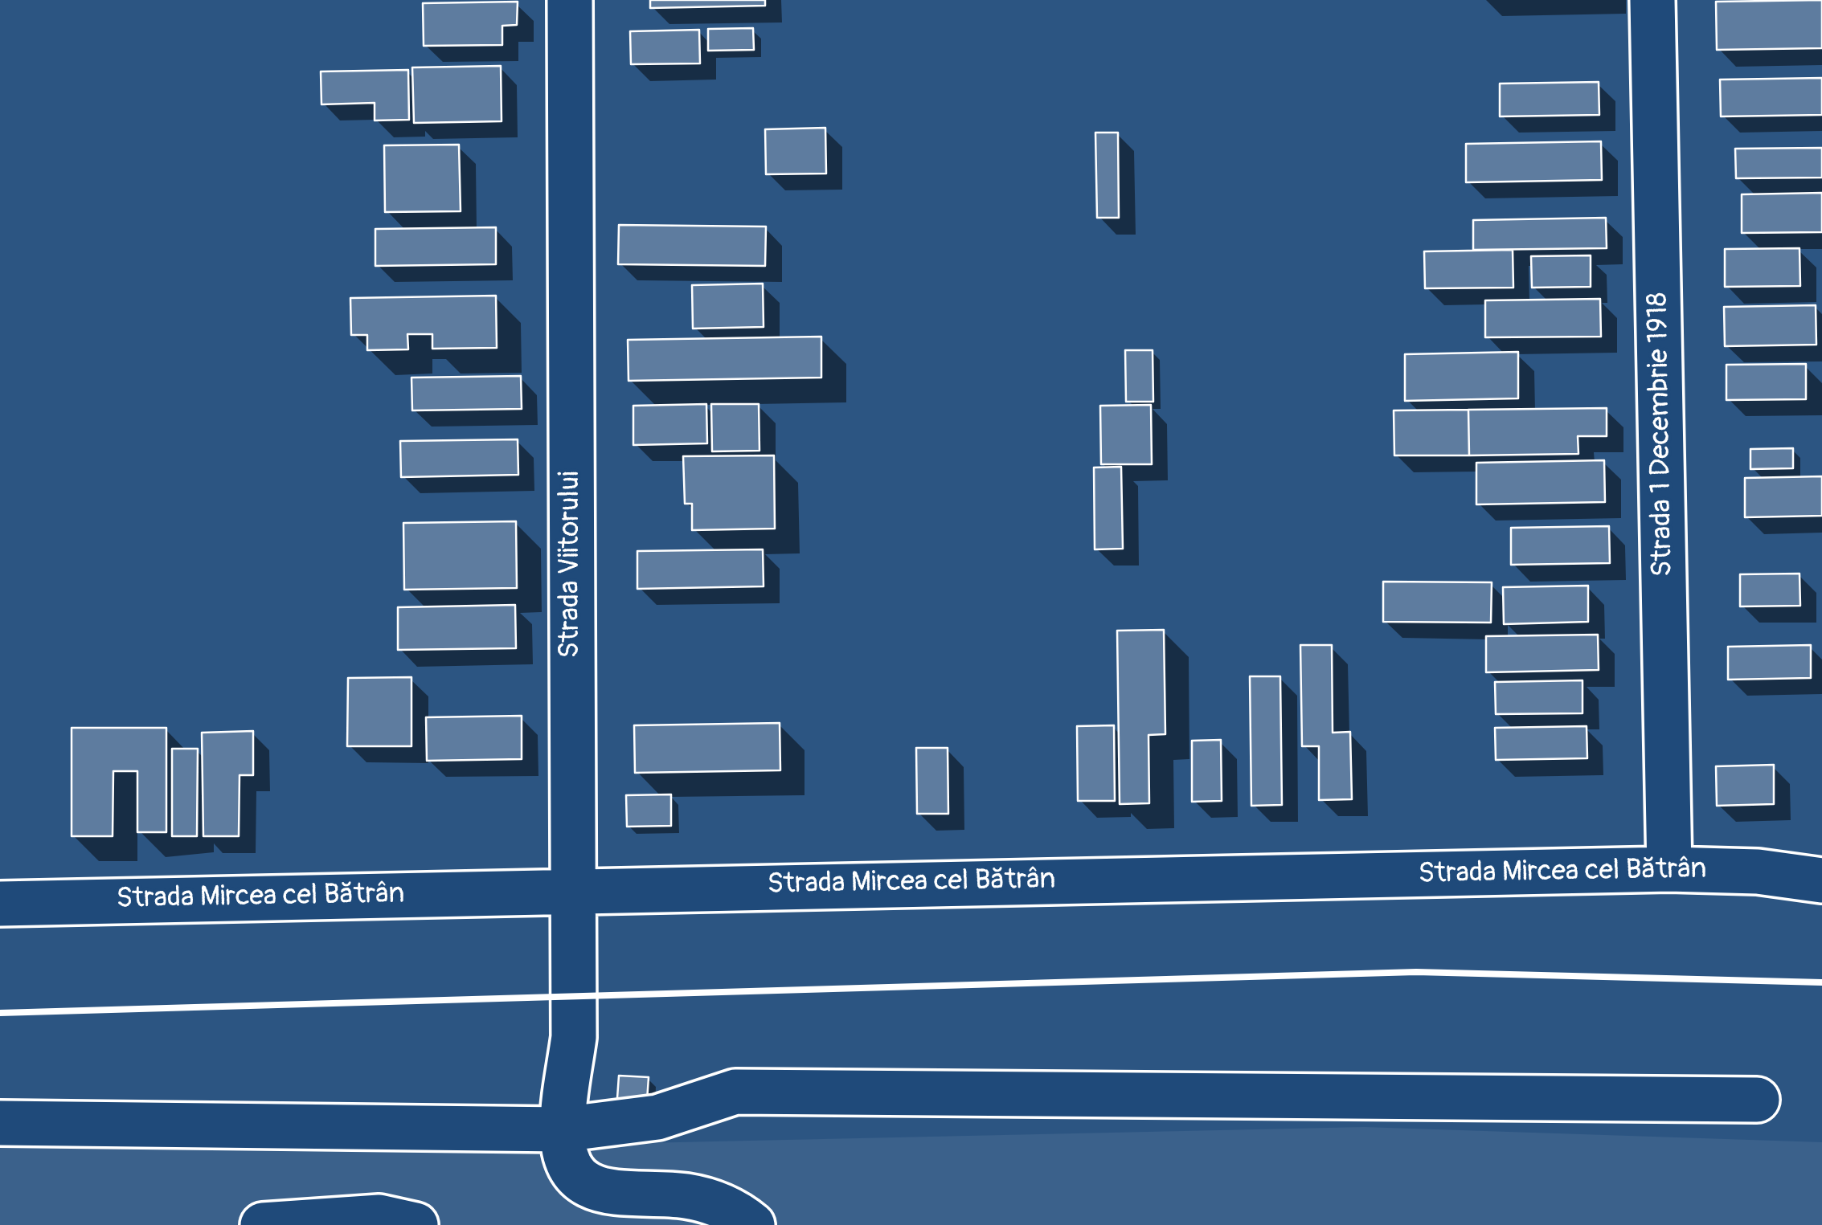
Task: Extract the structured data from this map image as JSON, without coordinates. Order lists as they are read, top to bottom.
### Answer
{
  "streets": {
    "street": ["Strada 1 Decembrie 1918", "Strada Viitorului", "Strada Mircea cel Bătrân"]
  },
  "crossings": [
    ["Strada 1 Decembrie 1918", "Strada Mircea cel Bătrân"],
    ["Strada Viitorului", "Strada Mircea cel Bătrân"]
  ]
}
